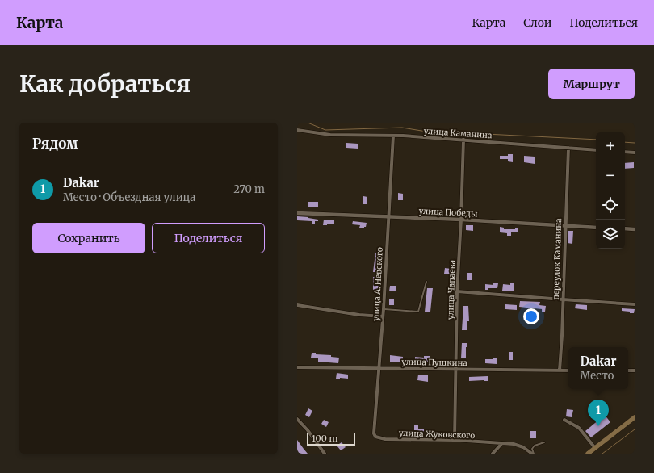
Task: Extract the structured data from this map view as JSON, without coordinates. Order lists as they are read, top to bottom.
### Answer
{
  "streets": {
    "street": [
      "улица Каманина",
      "улица Победы",
      "переулок Каманина",
      "улица А. Невского",
      "улица Чапаева",
      "улица Пушкина",
      "улица Жуковского"
    ]
  },
  "crossings": [
    ["улица Каманина", "переулок Каманина"],
    ["улица Каманина", "улица А. Невского"],
    ["улица Каманина", "улица Чапаева"],
    ["улица Победы", "переулок Каманина"],
    ["улица Победы", "улица А. Невского"],
    ["улица Победы", "улица Чапаева"],
    ["переулок Каманина", "улица Пушкина"],
    ["улица А. Невского", "улица Пушкина"],
    ["улица А. Невского", "улица Жуковского"],
    ["улица Чапаева", "улица Пушкина"],
    ["улица Чапаева", "улица Жуковского"]
  ],
  "scale_bar": "100 m",
  "page": {
    "header": "Карта",
    "nav": ["Карта", "Слои", "Поделиться"],
    "buttons": [
      "Маршрут",
      ["Сохранить", "Поделиться"]
    ],
    "title": "Как добраться",
    "heading": "Рядом",
    "map_buttons": ["+", "−"],
    "list": [
      {
        "mark": "1",
        "name": "Dakar",
        "note": "Место · Объездная улица",
        "value": "270 m"
      }
    ],
    "popup": ["Dakar", "Место"],
    "pins": "1",
    "scale": "100 m"
  }
}
